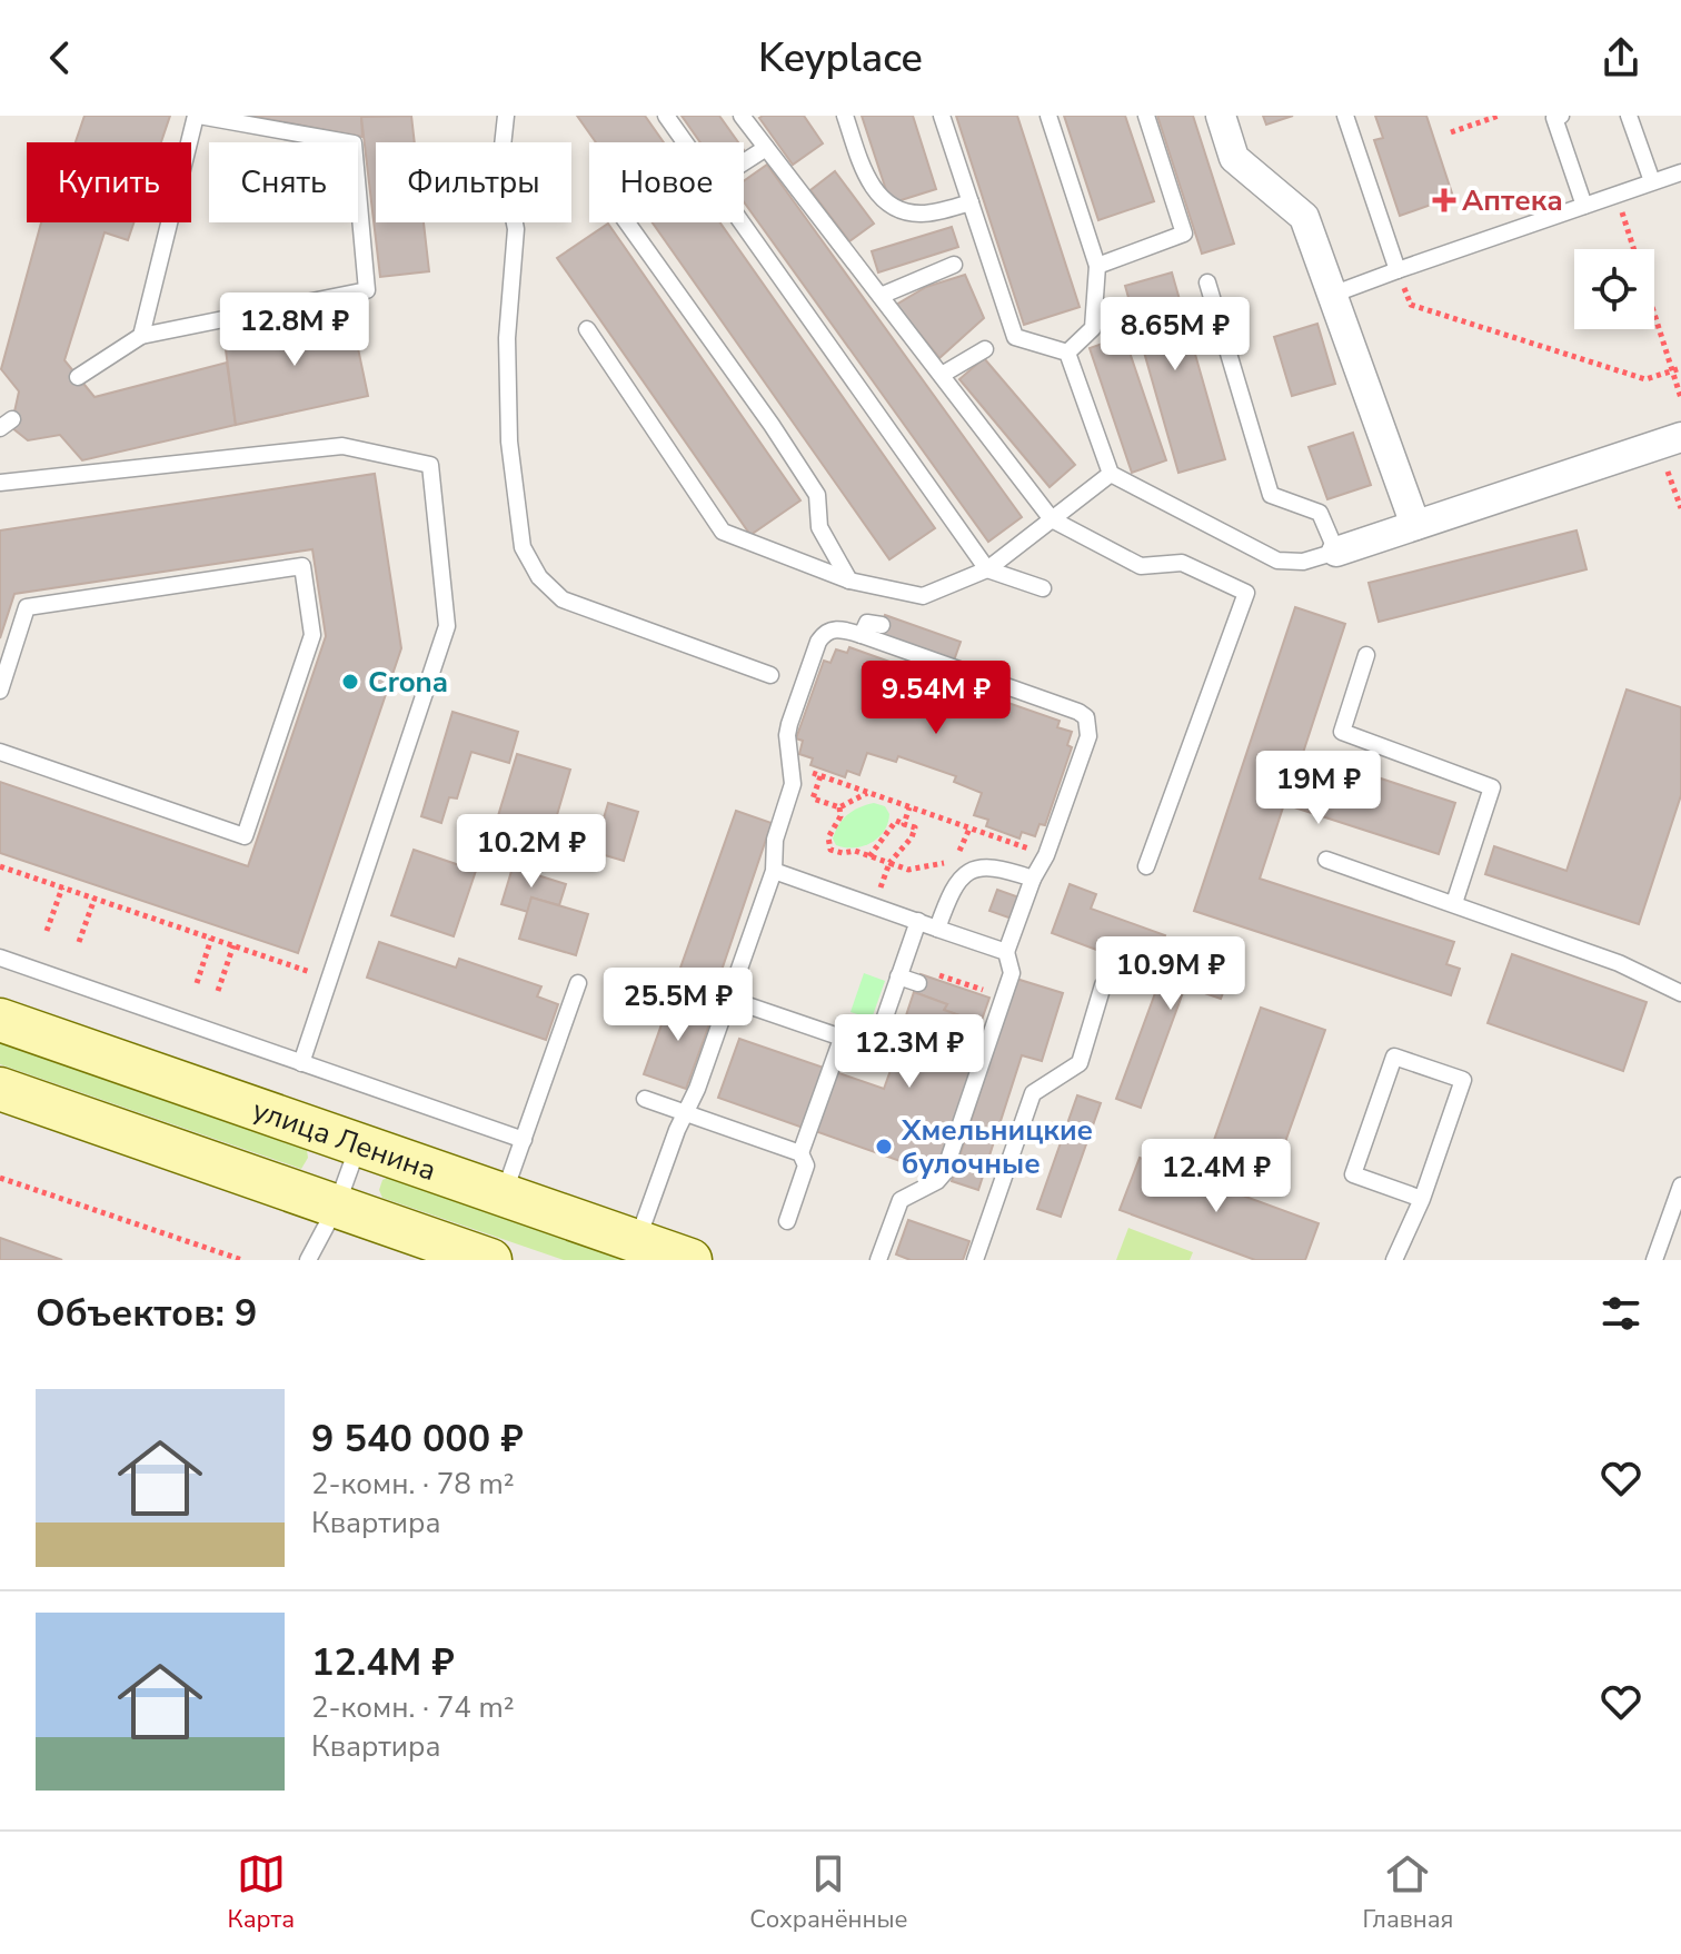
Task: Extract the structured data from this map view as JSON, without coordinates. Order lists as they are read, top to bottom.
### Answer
{
  "streets": {
    "main road": ["улица Ленина"]
  },
  "places": {
    "health": ["Аптека"],
    "other": ["Crona", "Хмельницкие булочные"]
  },
  "page": {
    "header": "Keyplace",
    "chip": [
      "Купить",
      "Снять",
      "Фильтры",
      "Новое"
    ],
    "price": [
      "12.8M ₽",
      "8.65M ₽",
      "9.54M ₽",
      "19M ₽",
      "10.2M ₽",
      "10.9M ₽",
      "25.5M ₽",
      "12.3M ₽",
      "12.4M ₽"
    ],
    "heading": "Объектов: 9",
    "list": [
      {
        "name": "9 540 000 ₽",
        "note": "2-комн. · 78 m² · Квартира"
      },
      {
        "name": "12.4M ₽",
        "note": "2-комн. · 74 m² · Квартира"
      }
    ],
    "tabs": ["Карта", "Сохранённые", "Главная"]
  }
}
